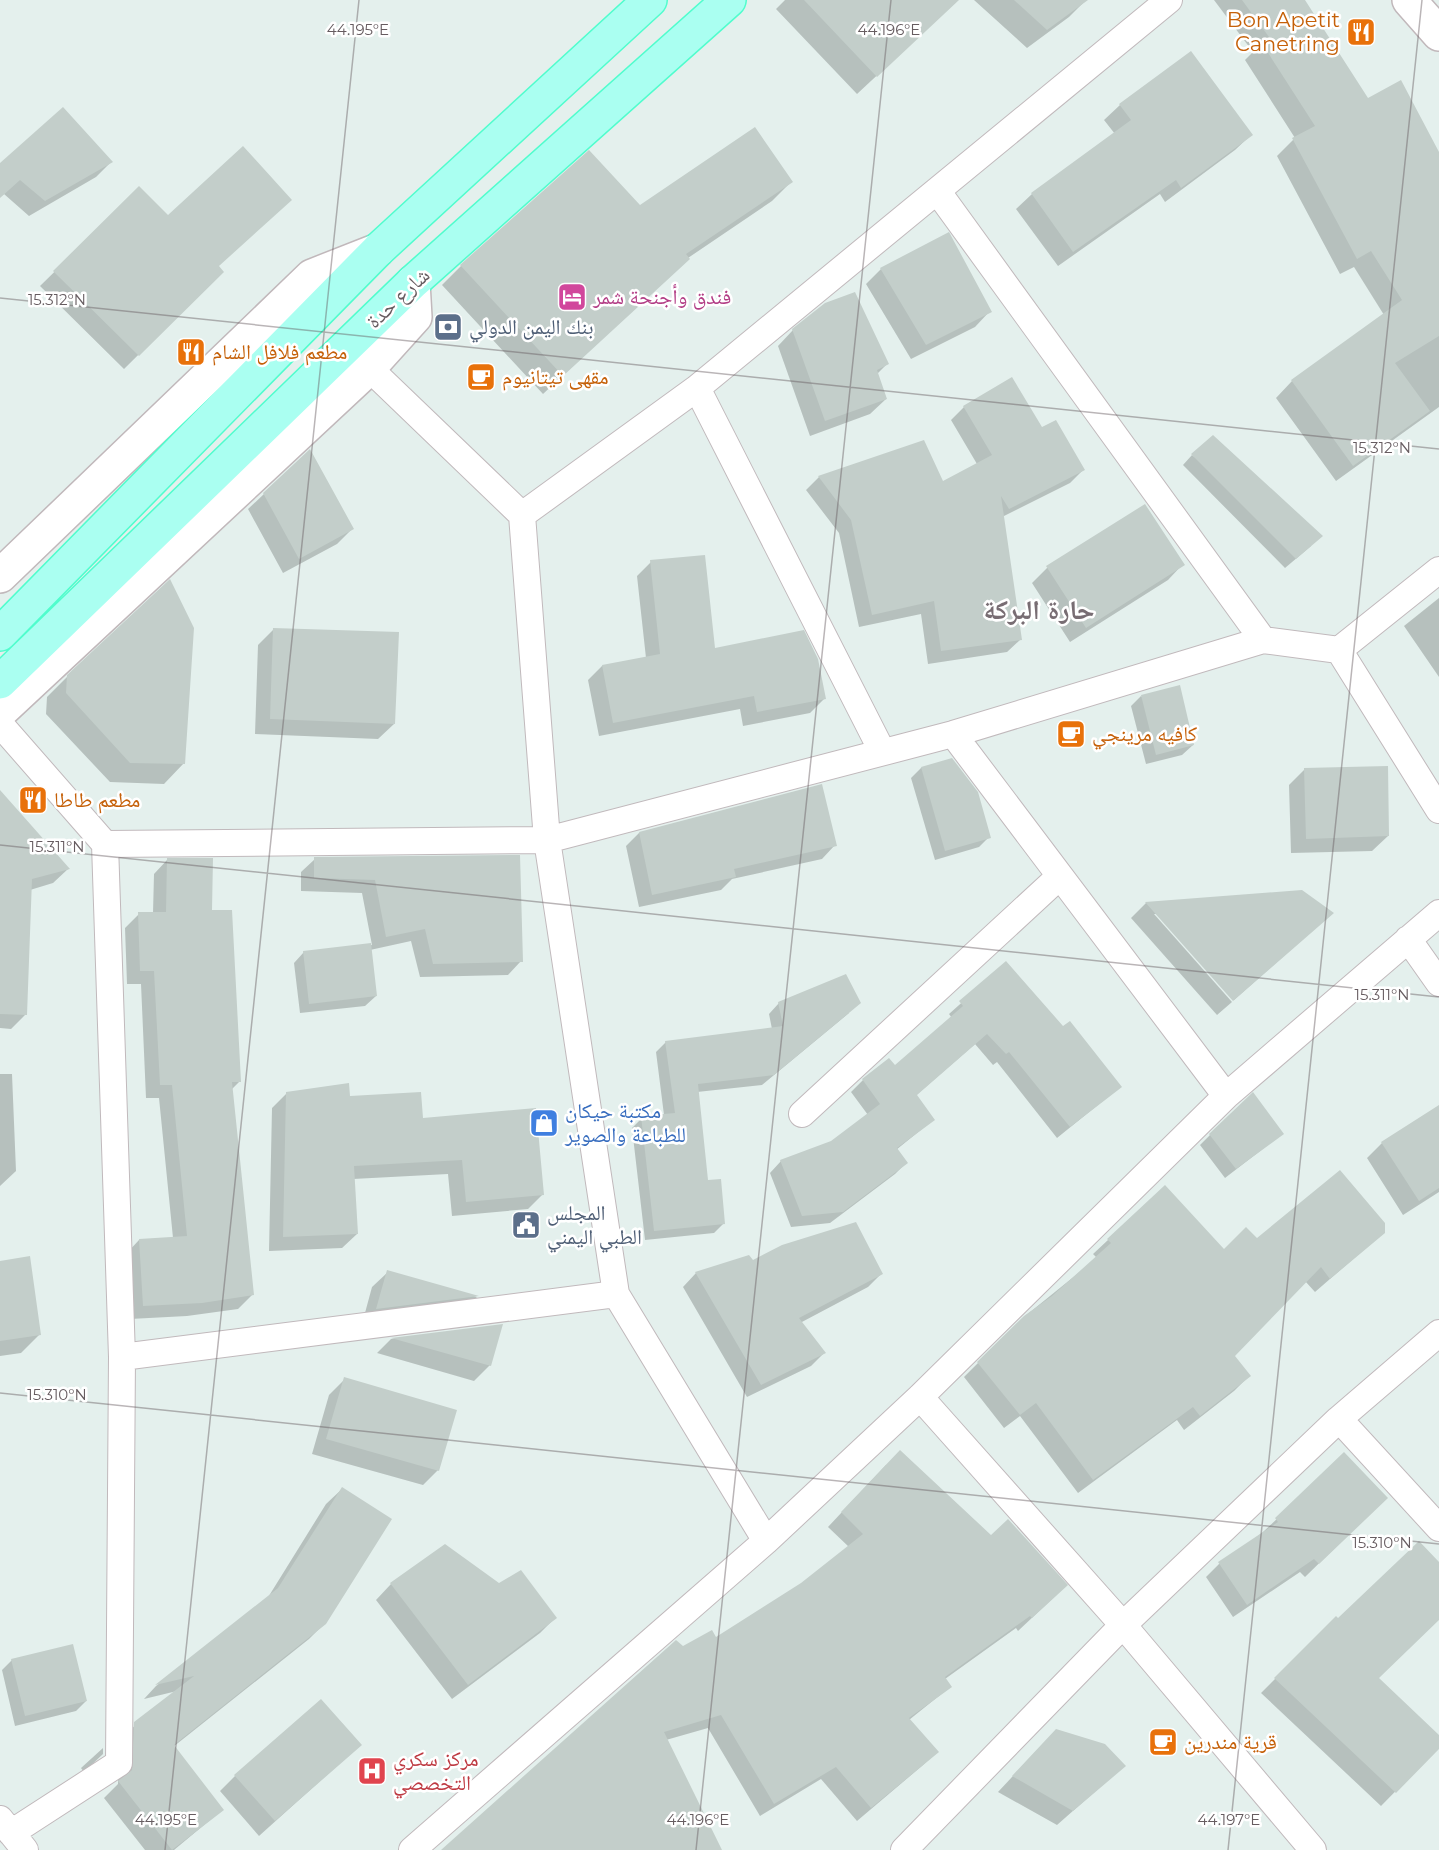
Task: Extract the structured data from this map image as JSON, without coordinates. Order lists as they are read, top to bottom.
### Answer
{
  "streets": {
    "main road": ["شارع حدة"]
  },
  "districts": ["حارة البركة"],
  "places": {
    "restaurant": ["Bon Apetit Canetring", "مطعم فلافل الشام", "مطعم طاطا"],
    "hotel": ["فندق وأجنحة شمر"],
    "bank": ["بنك اليمن الدولي"],
    "cafe": ["مقهى تيتانيوم", "كافيه مرينجي", "قرية مندرين"],
    "shop": ["مكتبة حيكان للطباعة والصوير"],
    "public building": ["المجلس الطبي اليمني"],
    "hospital": ["مركز سكري التخصصي"]
  },
  "coordinates": [
    "44.195°E",
    "44.196°E",
    "15.312°N",
    "15.311°N",
    "15.310°N",
    "44.197°E"
  ]
}
